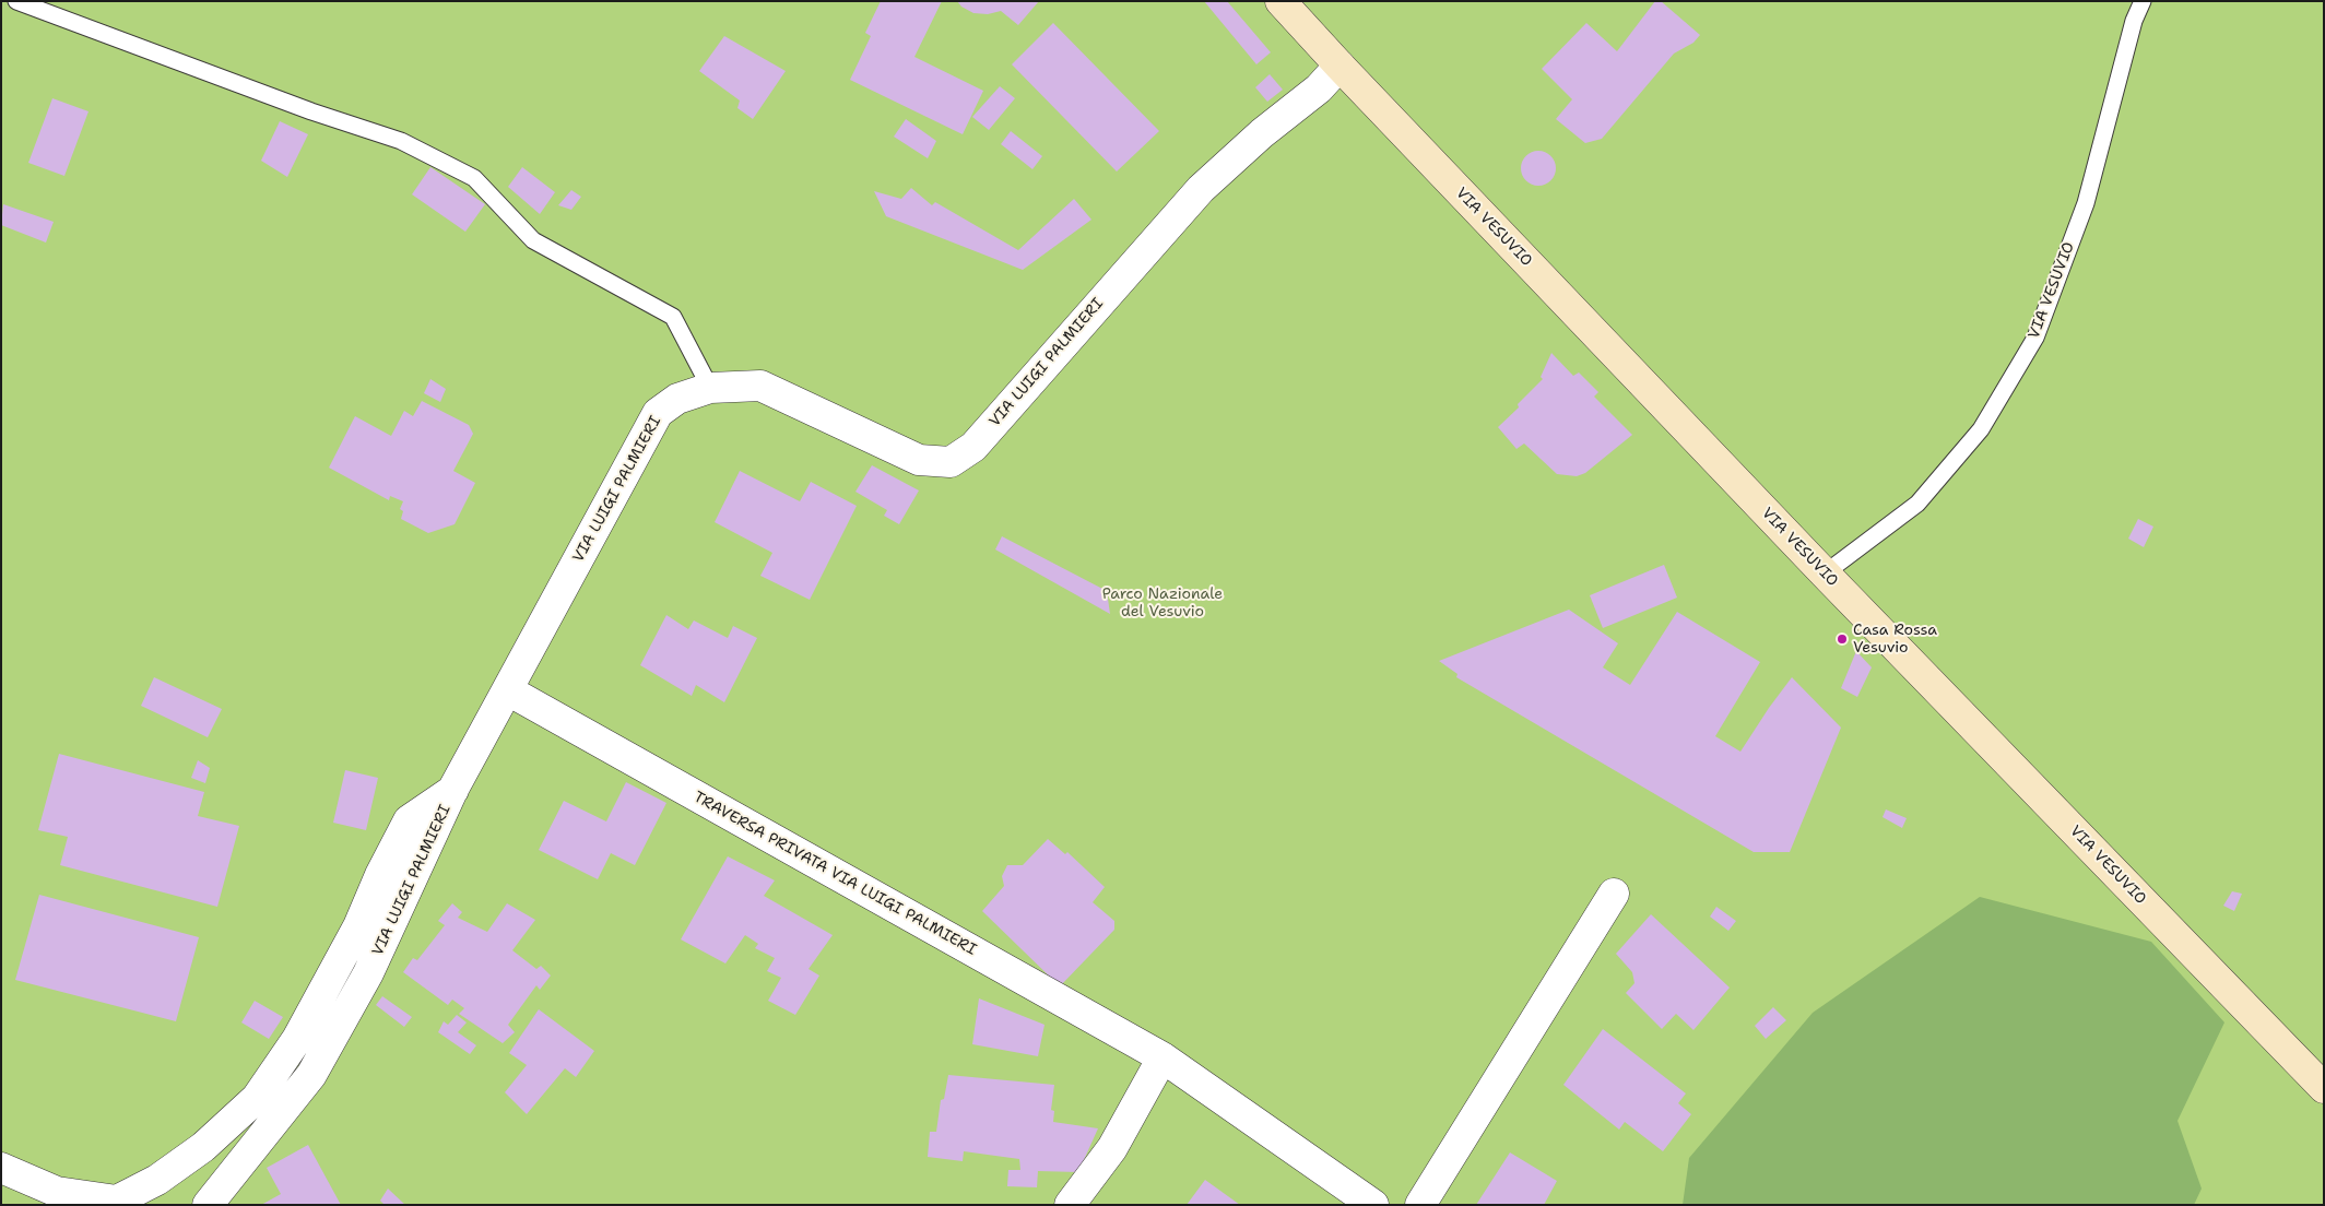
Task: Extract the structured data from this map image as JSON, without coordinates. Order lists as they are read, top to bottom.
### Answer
{
  "streets": {
    "street": ["VIA VESUVIO", "VIA LUIGI PALMIERI", "TRAVERSA PRIVATA VIA LUIGI PALMIERI"]
  },
  "crossings": [
    ["VIA VESUVIO", "VIA LUIGI PALMIERI"],
    ["VIA LUIGI PALMIERI", "TRAVERSA PRIVATA VIA LUIGI PALMIERI"]
  ],
  "parks": ["Parco Nazionale del Vesuvio"],
  "places": ["Casa Rossa Vesuvio"]
}
